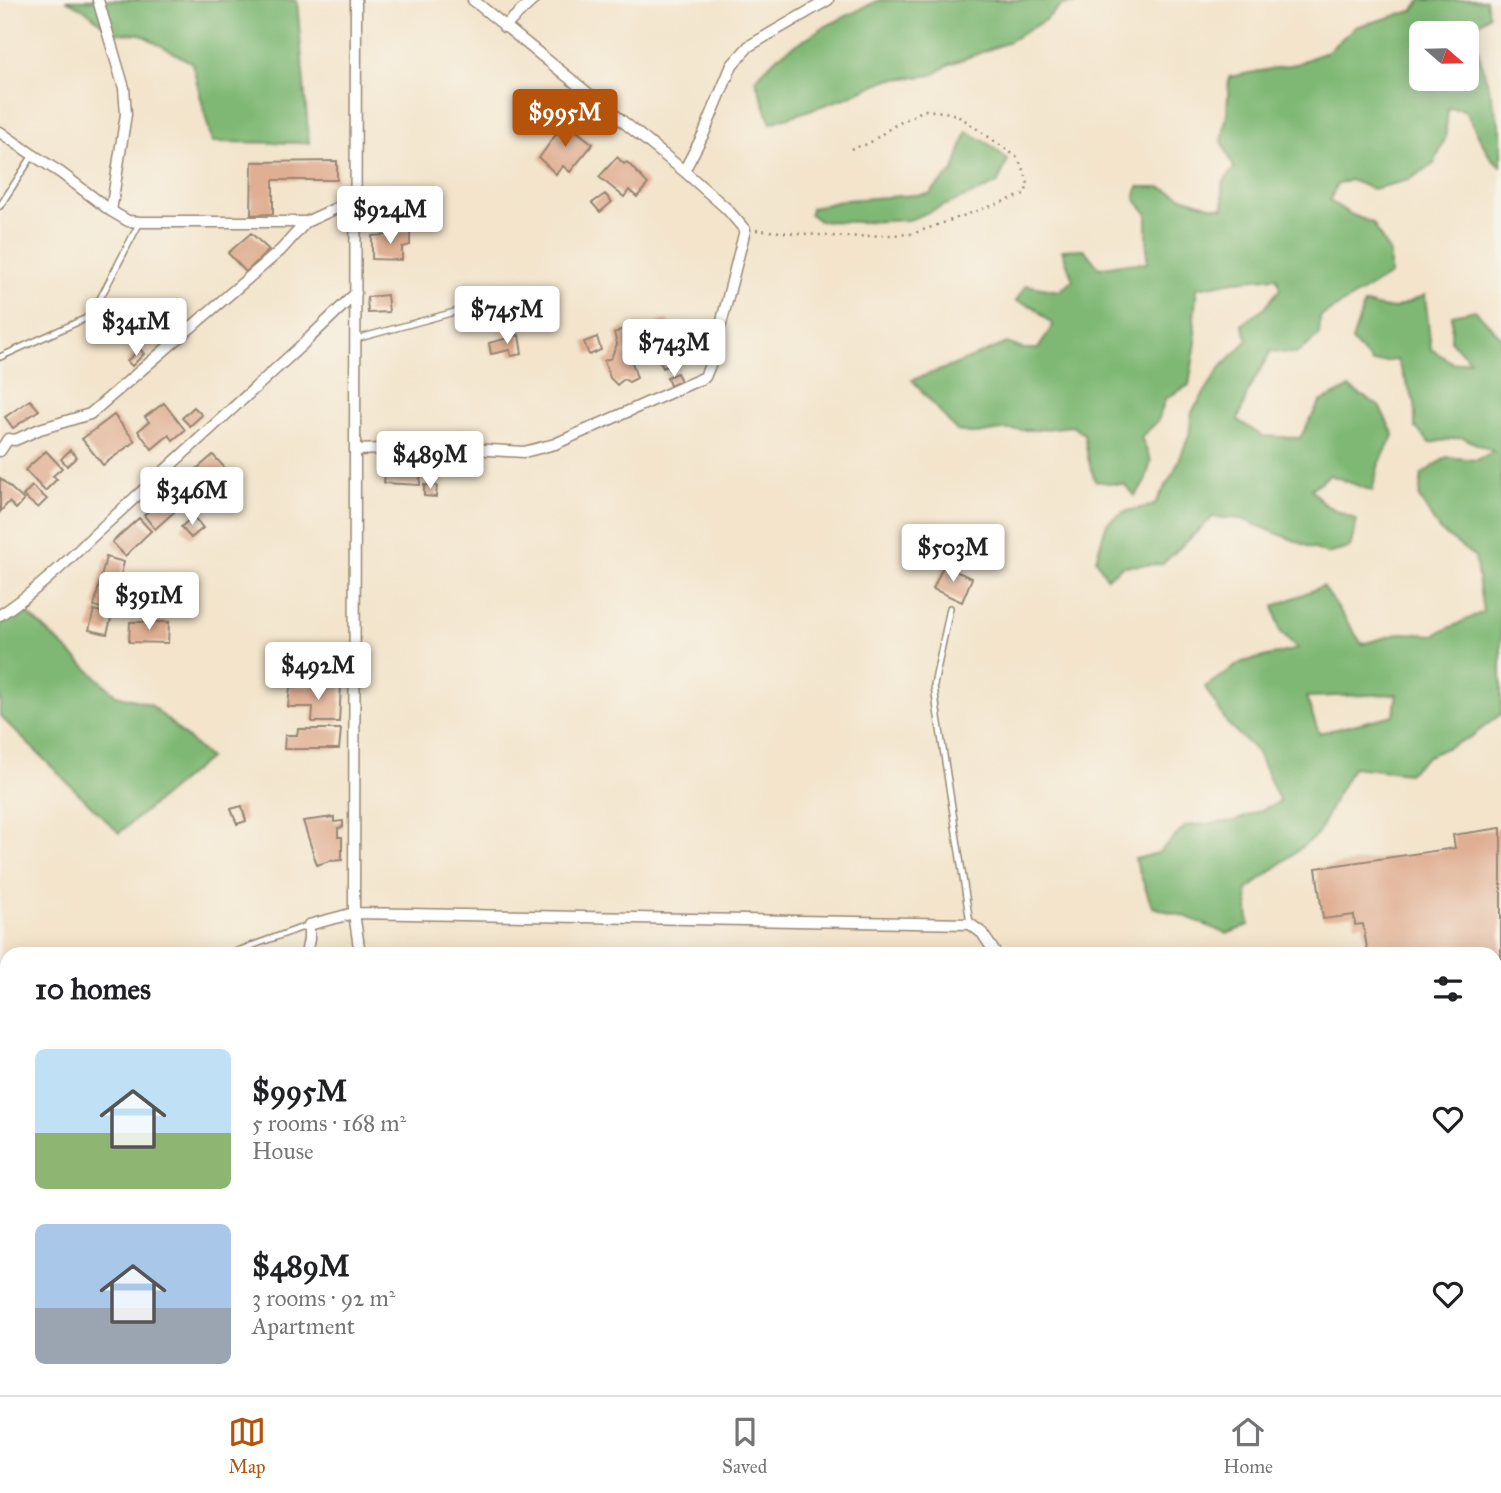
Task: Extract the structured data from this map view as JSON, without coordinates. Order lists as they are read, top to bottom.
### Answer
{
  "north": "right",
  "page": {
    "price": [
      "$995M",
      "$924M",
      "$745M",
      "$341M",
      "$743M",
      "$489M",
      "$346M",
      "$503M",
      "$391M",
      "$492M"
    ],
    "heading": "10 homes",
    "list": [
      {
        "name": "$995M",
        "note": "5 rooms · 168 m² · House"
      },
      {
        "name": "$489M",
        "note": "3 rooms · 92 m² · Apartment"
      }
    ],
    "tabs": ["Map", "Saved", "Home"]
  }
}
